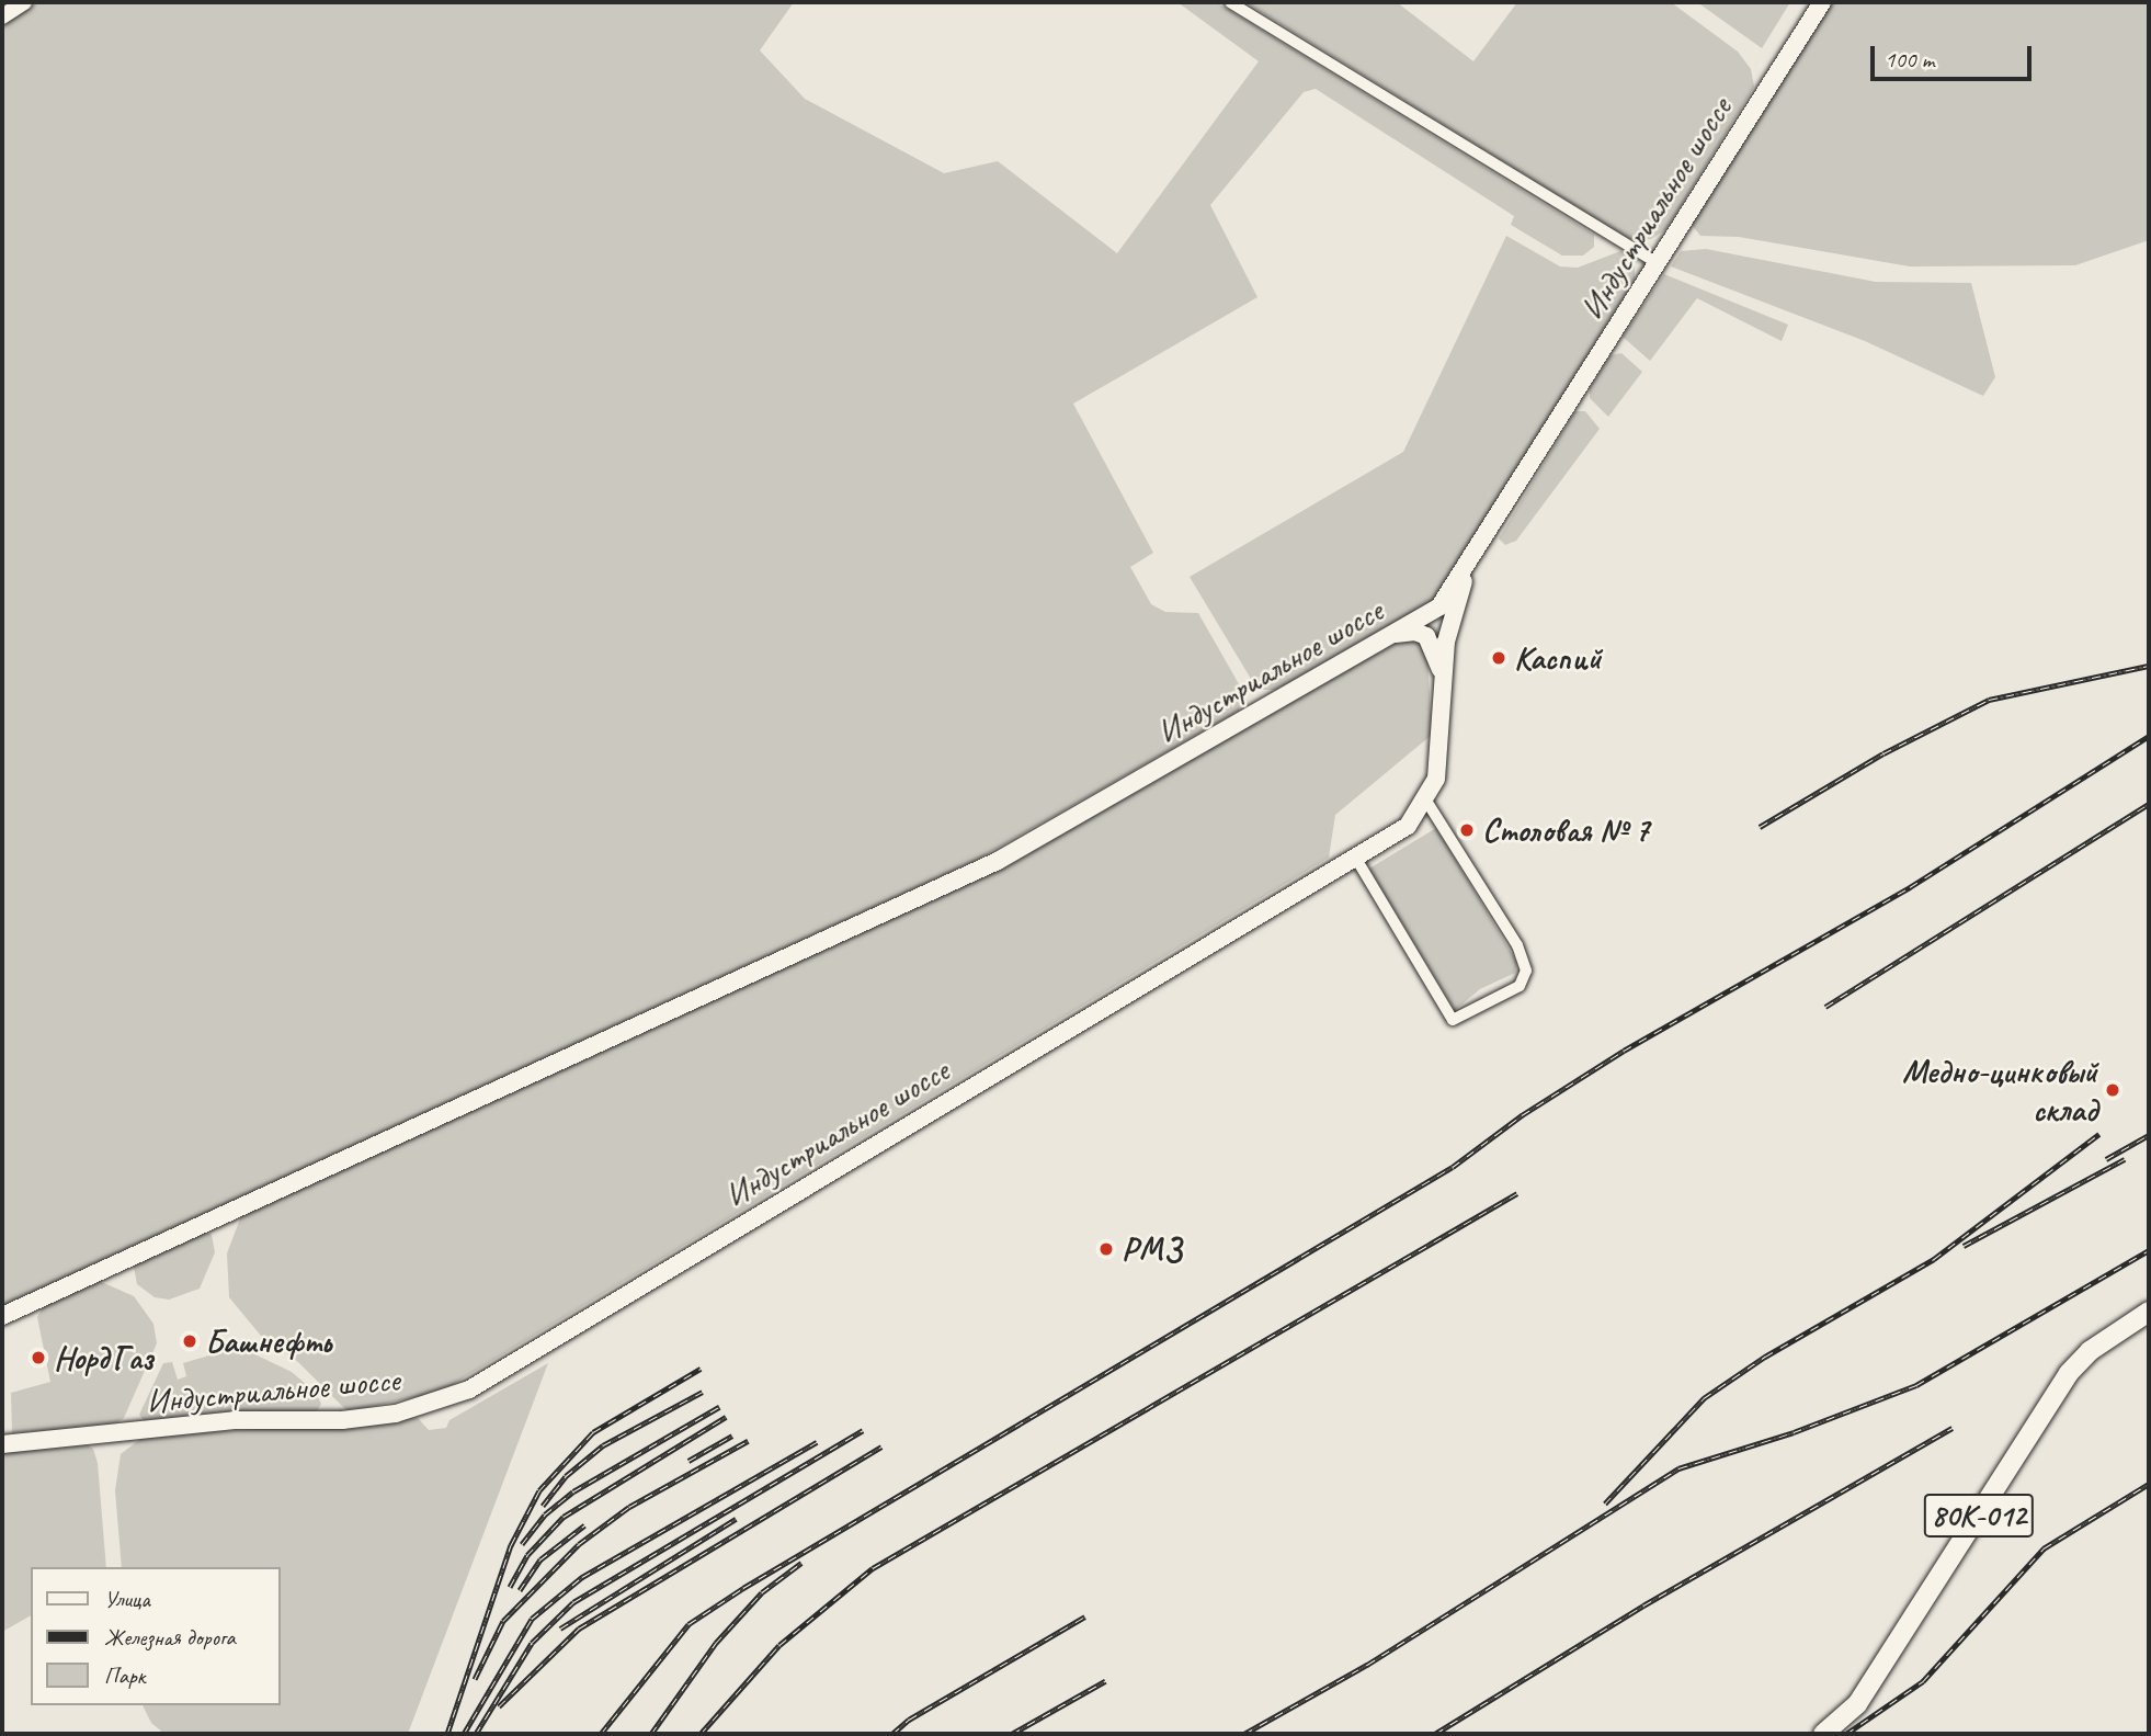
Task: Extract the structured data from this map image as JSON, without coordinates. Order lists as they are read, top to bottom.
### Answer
{
  "streets": {
    "main road": ["Индустриальное шоссе", "80К-012"]
  },
  "places": [
    "Каспий",
    "Столовая № 7",
    "Медно-цинковый склад",
    "РМЗ",
    "Башнефть",
    "НордГаз"
  ],
  "legend": ["Улица", "Железная дорога", "Парк"],
  "scale_bar": "100 m"
}
